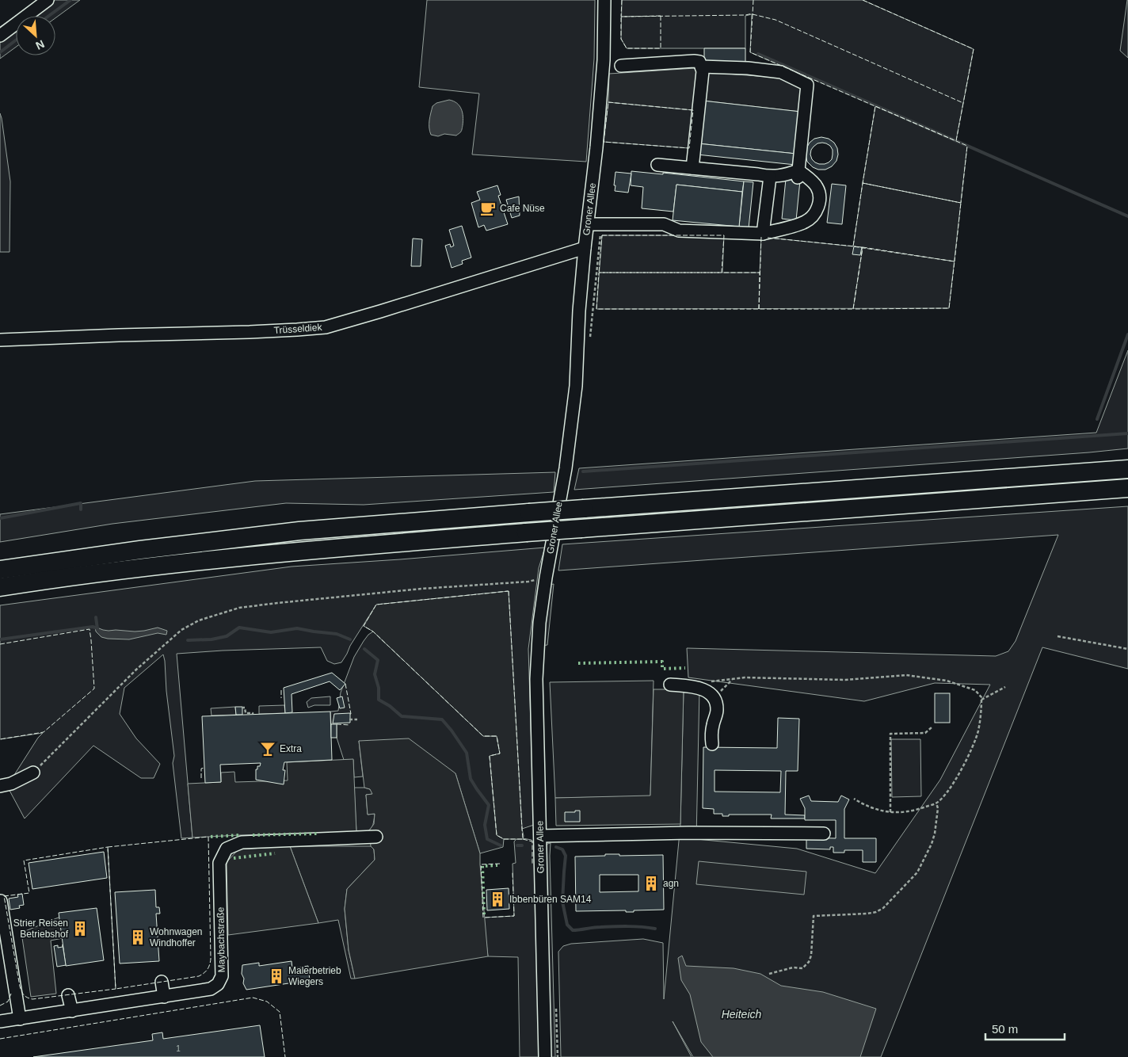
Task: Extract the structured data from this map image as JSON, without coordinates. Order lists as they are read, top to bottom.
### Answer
{
  "streets": {
    "street": ["Groner Allee", "Trüsseldiek", "Maybachstraße"]
  },
  "crossings": [
    ["Groner Allee", "Trüsseldiek"]
  ],
  "water": ["Heiteich"],
  "places": {
    "cafe": ["Cafe Nüse"],
    "bar": ["Extra"],
    "building": [
      "agn",
      "Ibbenbüren SAM14",
      "Strier Reisen Betriebshof",
      "Wohnwagen Windhoffer",
      "Malerbetrieb Wiegers"
    ]
  },
  "house_numbers": ["1"],
  "scale_bar": "50 m",
  "north": "bottom right"
}
